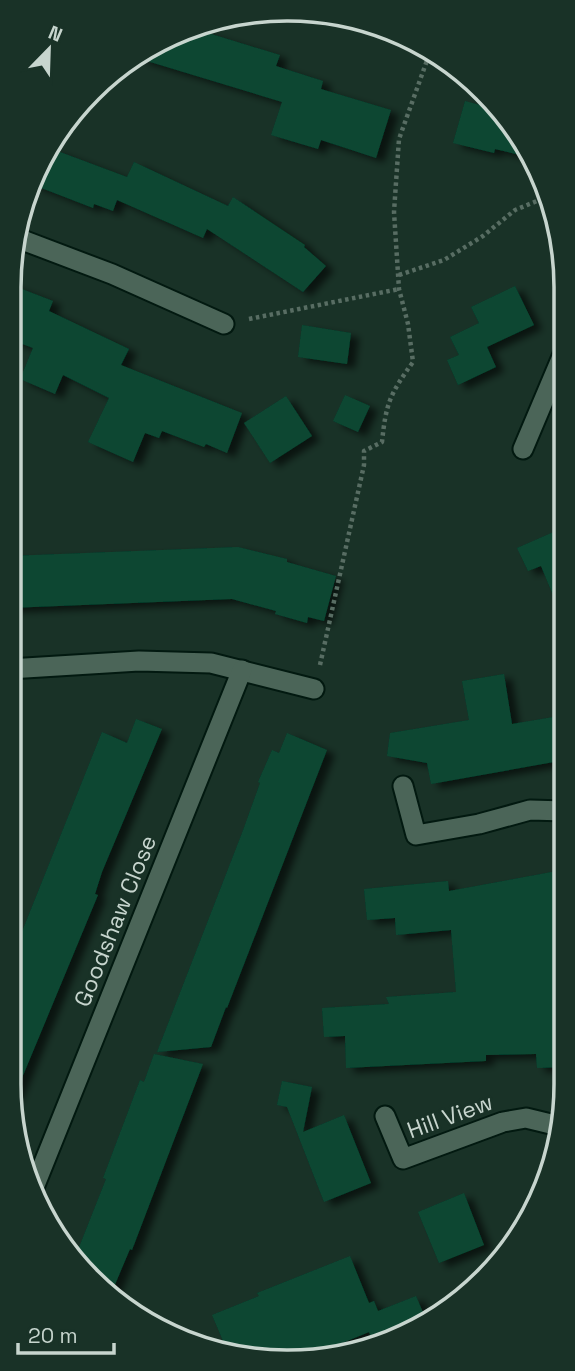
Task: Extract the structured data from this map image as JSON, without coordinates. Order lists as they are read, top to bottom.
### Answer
{
  "streets": {
    "street": ["Goodshaw Close", "Hill View"]
  },
  "scale_bar": "20 m",
  "north": "top right"
}
